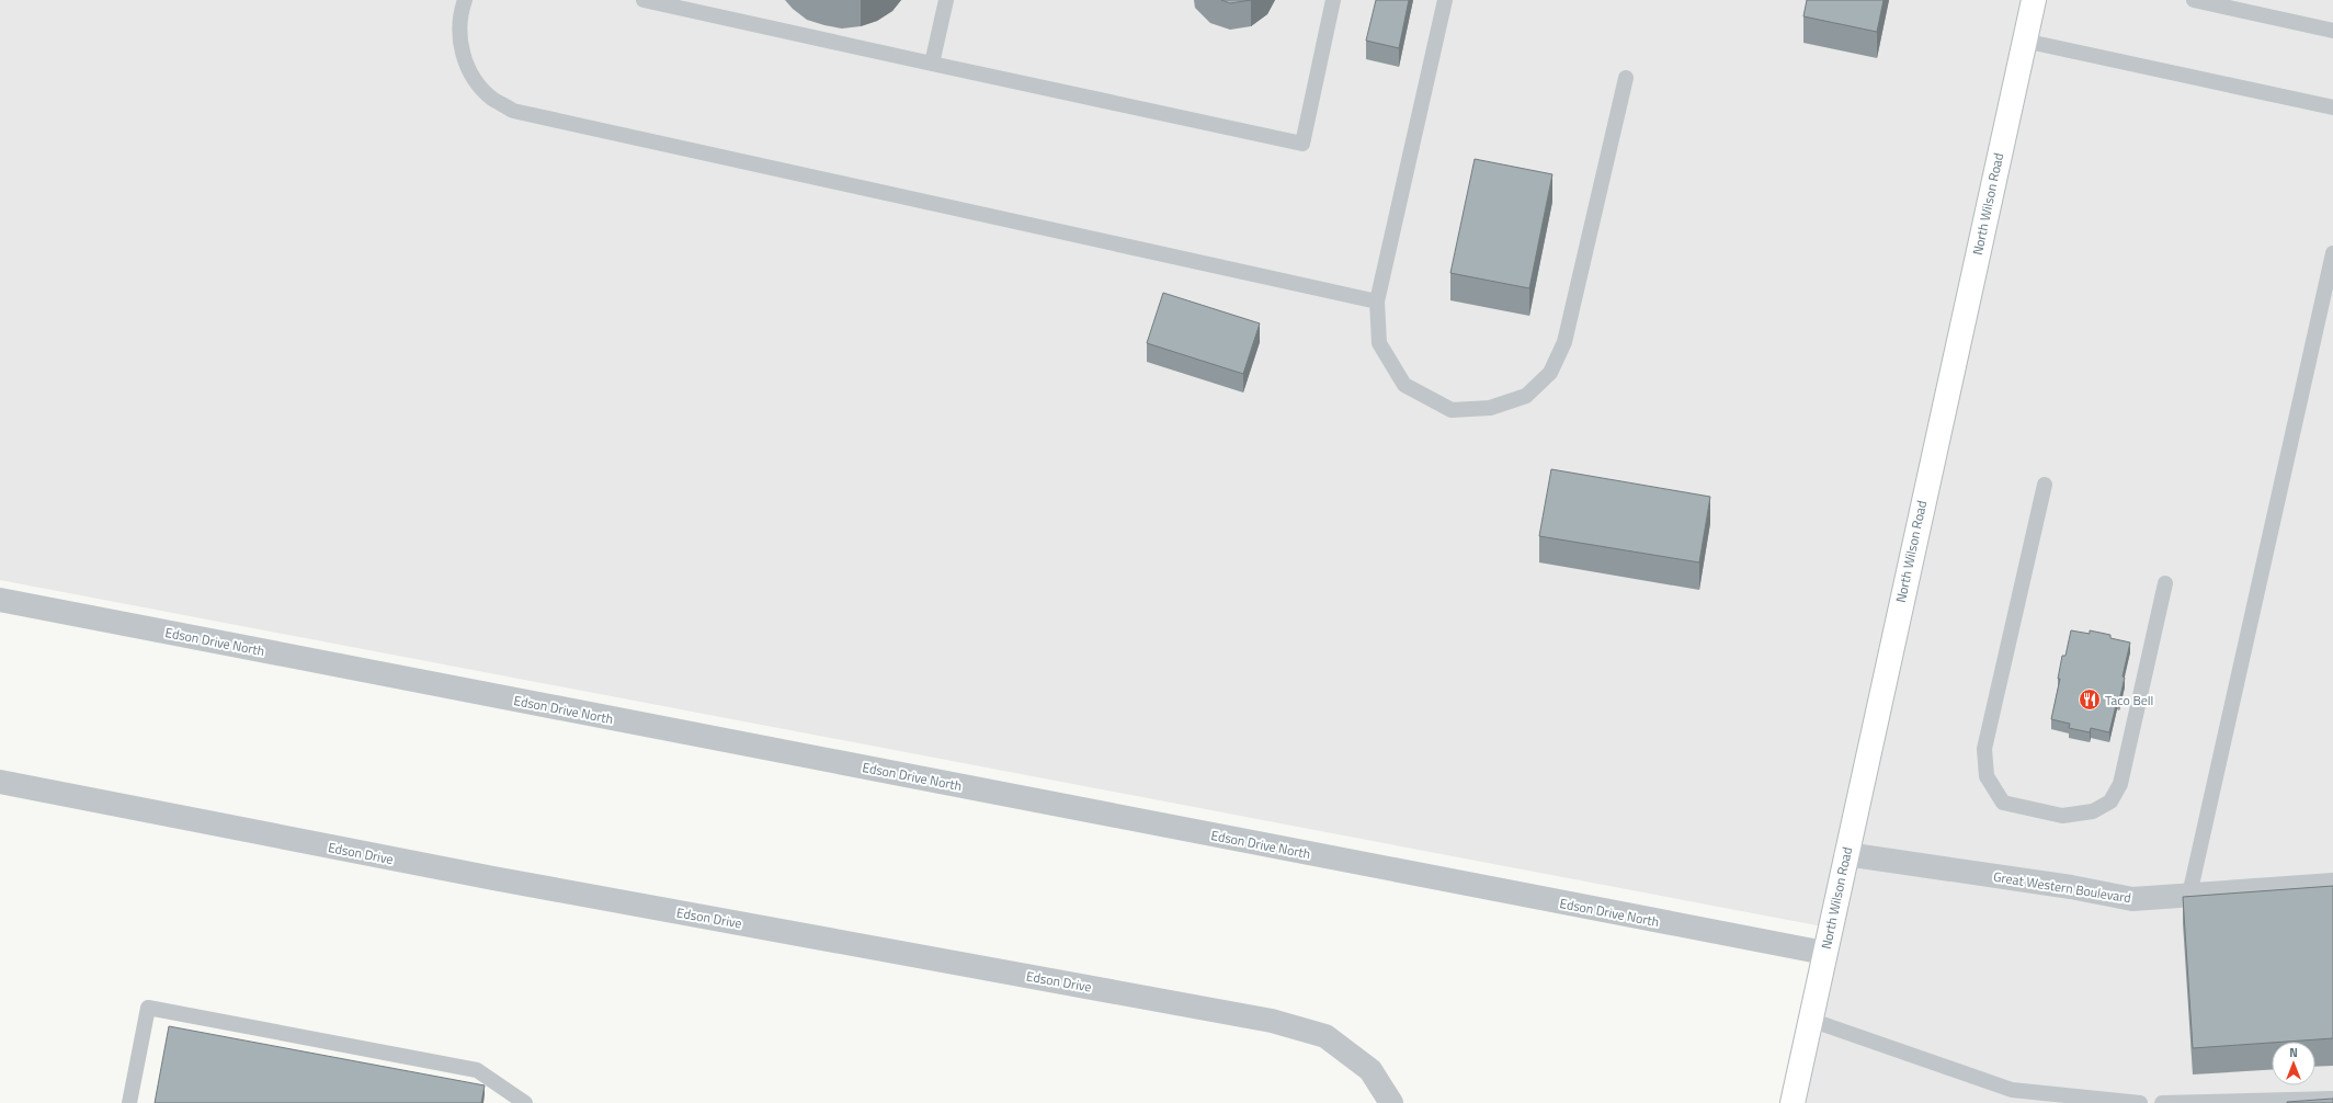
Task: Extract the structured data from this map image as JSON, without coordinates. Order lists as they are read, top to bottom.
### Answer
{
  "streets": {
    "main road": ["North Wilson Road"],
    "street": ["Edson Drive North", "Edson Drive", "Great Western Boulevard"]
  },
  "crossings": [
    ["North Wilson Road", "Edson Drive North"],
    ["North Wilson Road", "Great Western Boulevard"]
  ],
  "places": {
    "restaurant": ["Taco Bell"]
  },
  "north": "top"
}
